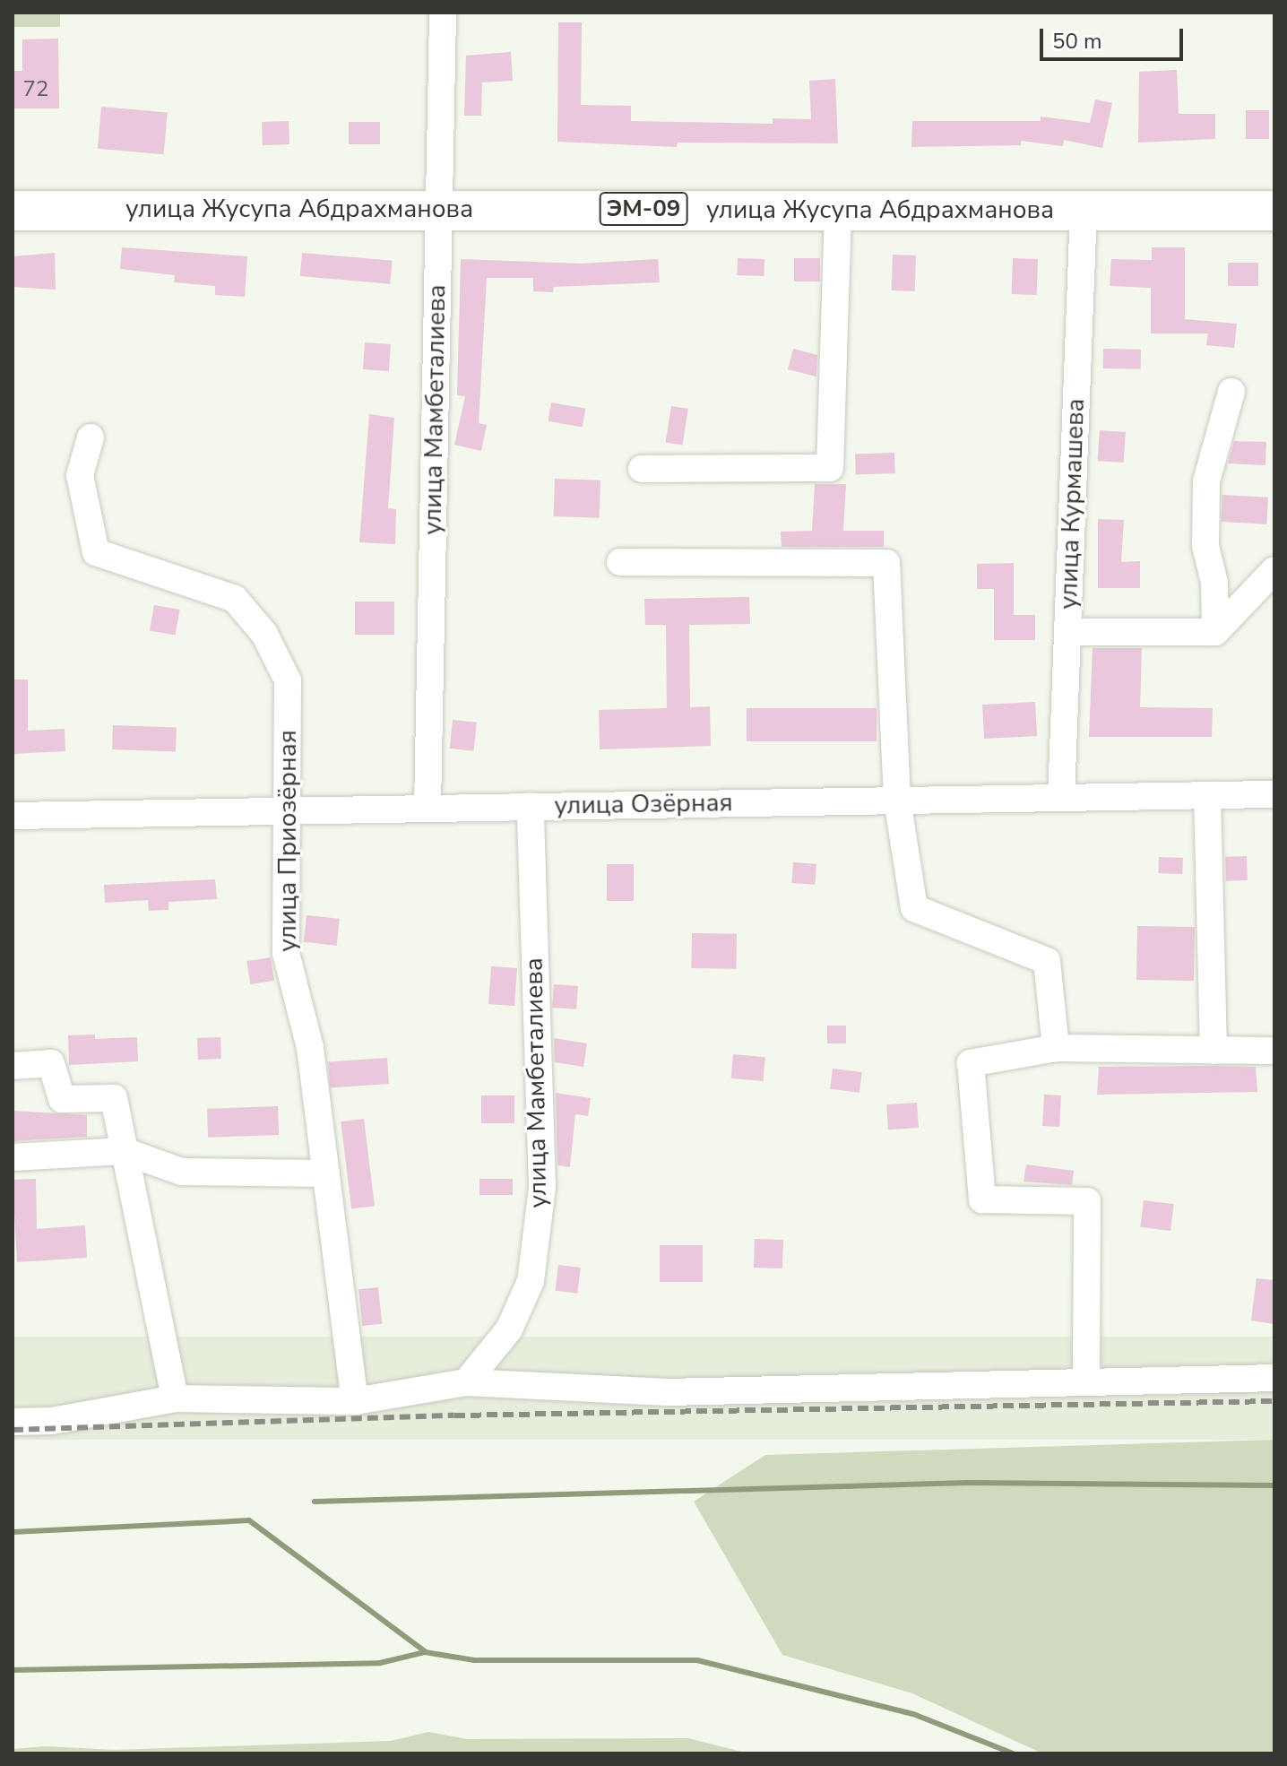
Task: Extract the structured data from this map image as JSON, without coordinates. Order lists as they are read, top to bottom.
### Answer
{
  "streets": {
    "highway": ["улица Жусупа Абдрахманова", "ЭМ-09"],
    "street": [
      "улица Мамбеталиева",
      "улица Курмашева",
      "улица Озёрная",
      "улица Приозёрная"
    ]
  },
  "crossings": [
    ["улица Жусупа Абдрахманова", "улица Мамбеталиева"],
    ["улица Жусупа Абдрахманова", "улица Курмашева"],
    ["улица Мамбеталиева", "улица Озёрная"],
    ["улица Курмашева", "улица Озёрная"],
    ["улица Озёрная", "улица Приозёрная"]
  ],
  "house_numbers": ["72"],
  "scale_bar": "50 m"
}
